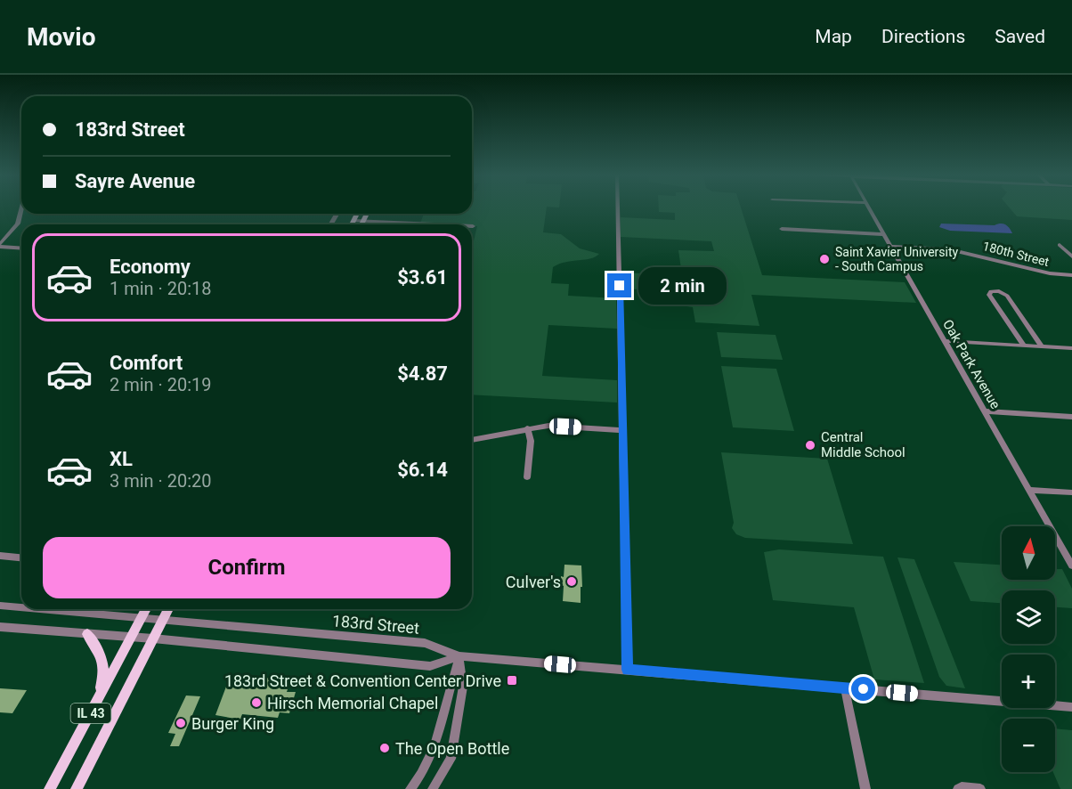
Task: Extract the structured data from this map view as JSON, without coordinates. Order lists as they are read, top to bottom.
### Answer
{
  "streets": {
    "main road": ["IL 43"],
    "street": ["180th Street", "Oak Park Avenue", "183rd Street"]
  },
  "crossings": [
    ["180th Street", "Oak Park Avenue"],
    ["183rd Street", "IL 43"]
  ],
  "places": {
    "other": [
      "Saint Xavier University - South Campus",
      "Central Middle School",
      "Culver's",
      "Hirsch Memorial Chapel",
      "Burger King",
      "The Open Bottle"
    ],
    "transit": ["183rd Street & Convention Center Drive"]
  },
  "north": "top",
  "page": {
    "header": "Movio",
    "nav": ["Map", "Directions", "Saved"],
    "banner": ["183rd Street", "Sayre Avenue"],
    "list": [
      {
        "name": "Economy",
        "note": "1 min · 20:18",
        "value": "$3.61"
      },
      {
        "name": "Comfort",
        "note": "2 min · 20:19",
        "value": "$4.87"
      },
      {
        "name": "XL",
        "note": "3 min · 20:20",
        "value": "$6.14"
      }
    ],
    "bubble": "2 min",
    "map_buttons": ["+", "−"],
    "buttons": "Confirm"
  }
}
